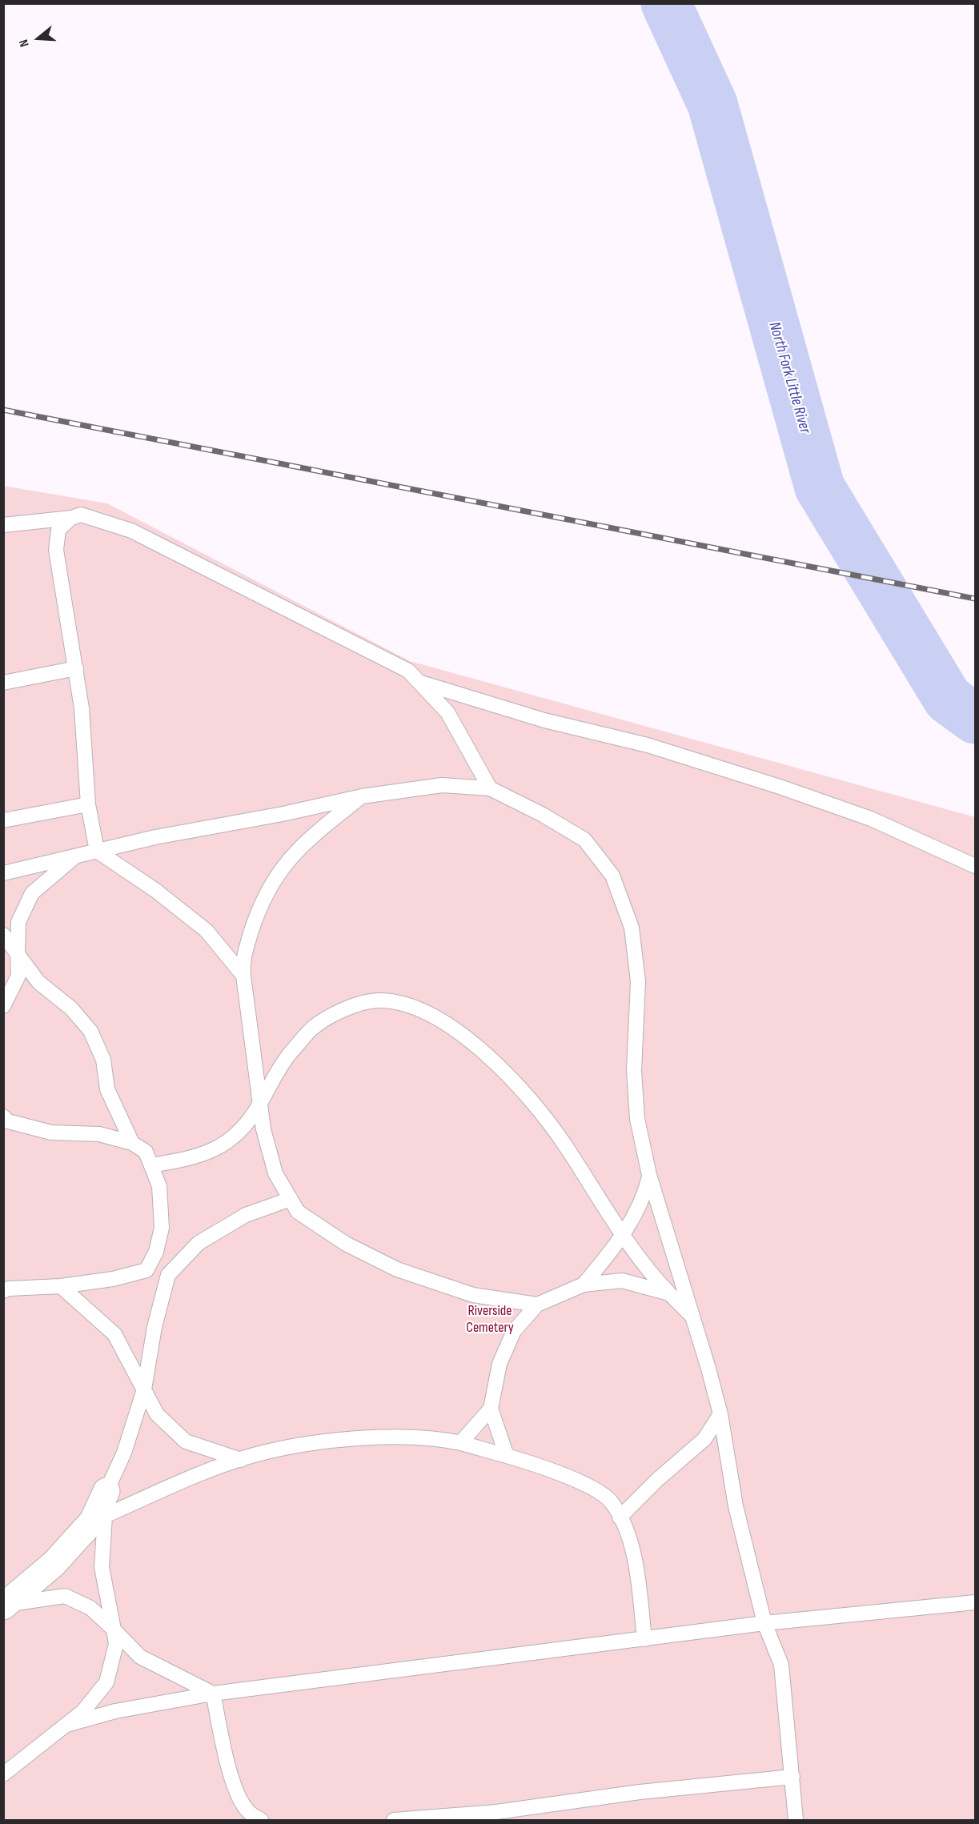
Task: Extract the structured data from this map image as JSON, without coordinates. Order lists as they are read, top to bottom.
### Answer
{
  "water": ["North Fork Little River"],
  "parks": ["Riverside Cemetery"],
  "north": "left"
}
